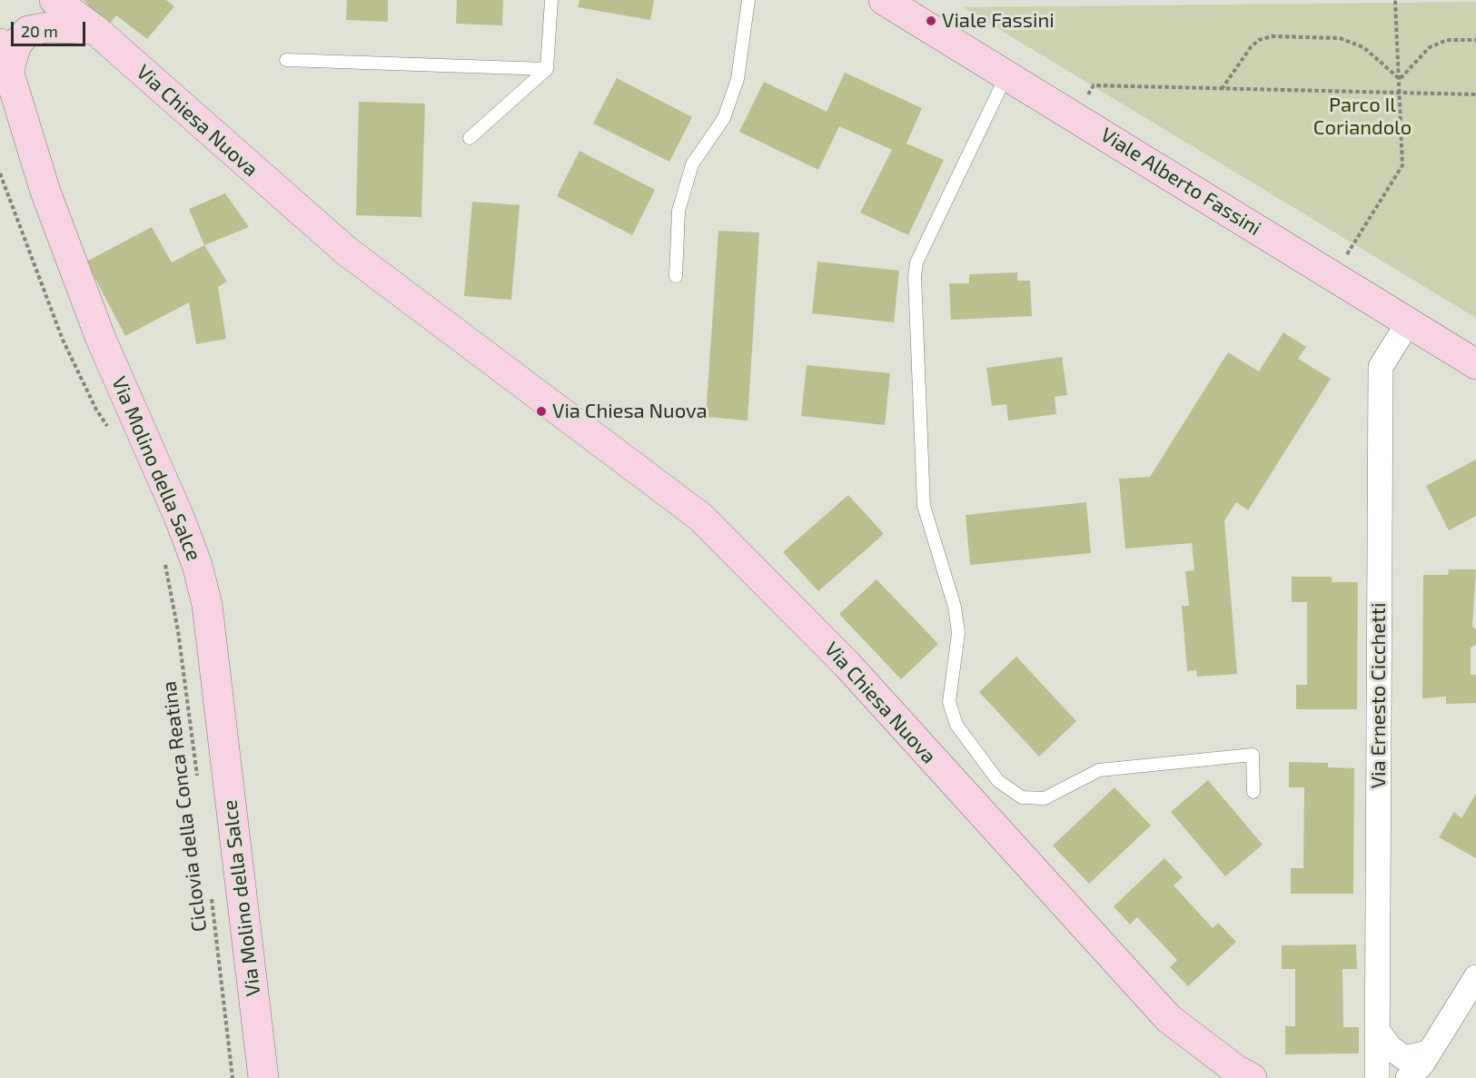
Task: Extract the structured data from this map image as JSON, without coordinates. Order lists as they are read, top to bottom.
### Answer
{
  "streets": {
    "main road": ["Via Chiesa Nuova", "Viale Alberto Fassini", "Via Molino della Salce"],
    "street": ["Via Ernesto Cicchetti"],
    "path": ["Ciclovia della Conca Reatina"]
  },
  "crossings": [
    ["Viale Alberto Fassini", "Via Ernesto Cicchetti"]
  ],
  "parks": ["Parco Il Coriandolo"],
  "places": ["Viale Fassini", "Via Chiesa Nuova"],
  "scale_bar": "20 m"
}
